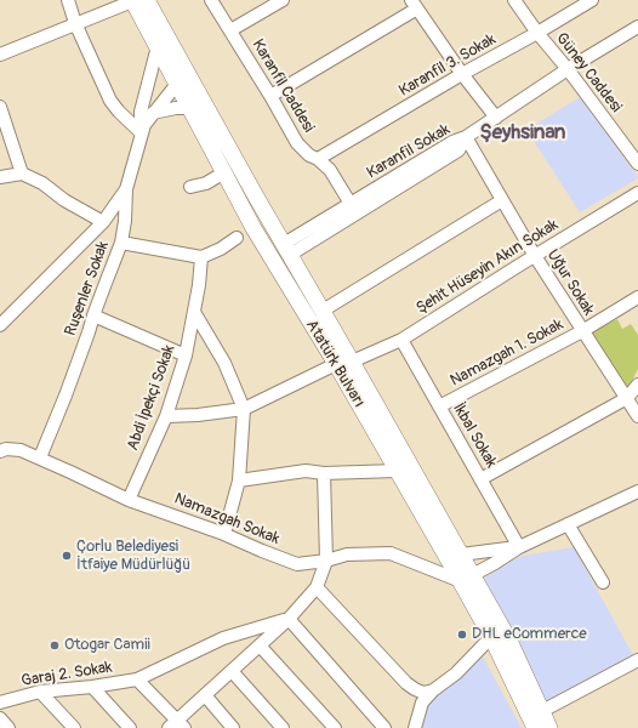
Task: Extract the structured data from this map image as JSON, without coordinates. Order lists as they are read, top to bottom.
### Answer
{
  "streets": {
    "main road": ["Atatürk Bulvarı"],
    "street": [
      "Karanfil 3. Sokak",
      "Güney Caddesi",
      "Karanfil Caddesi",
      "Karanfil Sokak",
      "Şehit Hüseyin Akın Sokak",
      "Uğur Sokak",
      "Ruşenler Sokak",
      "Namazgah 1. Sokak",
      "Abdi İpekçi Sokak",
      "İkbal Sokak",
      "Namazgah Sokak",
      "Garaj 2. Sokak"
    ]
  },
  "crossings": [
    ["Karanfil 3. Sokak", "Güney Caddesi"],
    ["Karanfil 3. Sokak", "Karanfil Caddesi"],
    ["Karanfil Caddesi", "Karanfil Sokak"],
    ["Karanfil Sokak", "Uğur Sokak"],
    ["Karanfil Sokak", "Atatürk Bulvarı"],
    ["Şehit Hüseyin Akın Sokak", "Uğur Sokak"],
    ["Şehit Hüseyin Akın Sokak", "Atatürk Bulvarı"],
    ["Şehit Hüseyin Akın Sokak", "Abdi İpekçi Sokak"],
    ["Şehit Hüseyin Akın Sokak", "İkbal Sokak"],
    ["Uğur Sokak", "Namazgah 1. Sokak"],
    ["Ruşenler Sokak", "Namazgah Sokak"],
    ["Namazgah 1. Sokak", "İkbal Sokak"],
    ["Atatürk Bulvarı", "Namazgah Sokak"],
    ["Abdi İpekçi Sokak", "Namazgah Sokak"]
  ],
  "districts": ["Şeyhsinan"],
  "places": ["Çorlu Belediyesi İtfaiye Müdürlüğü", "DHL eCommerce", "Otogar Camii"]
}
